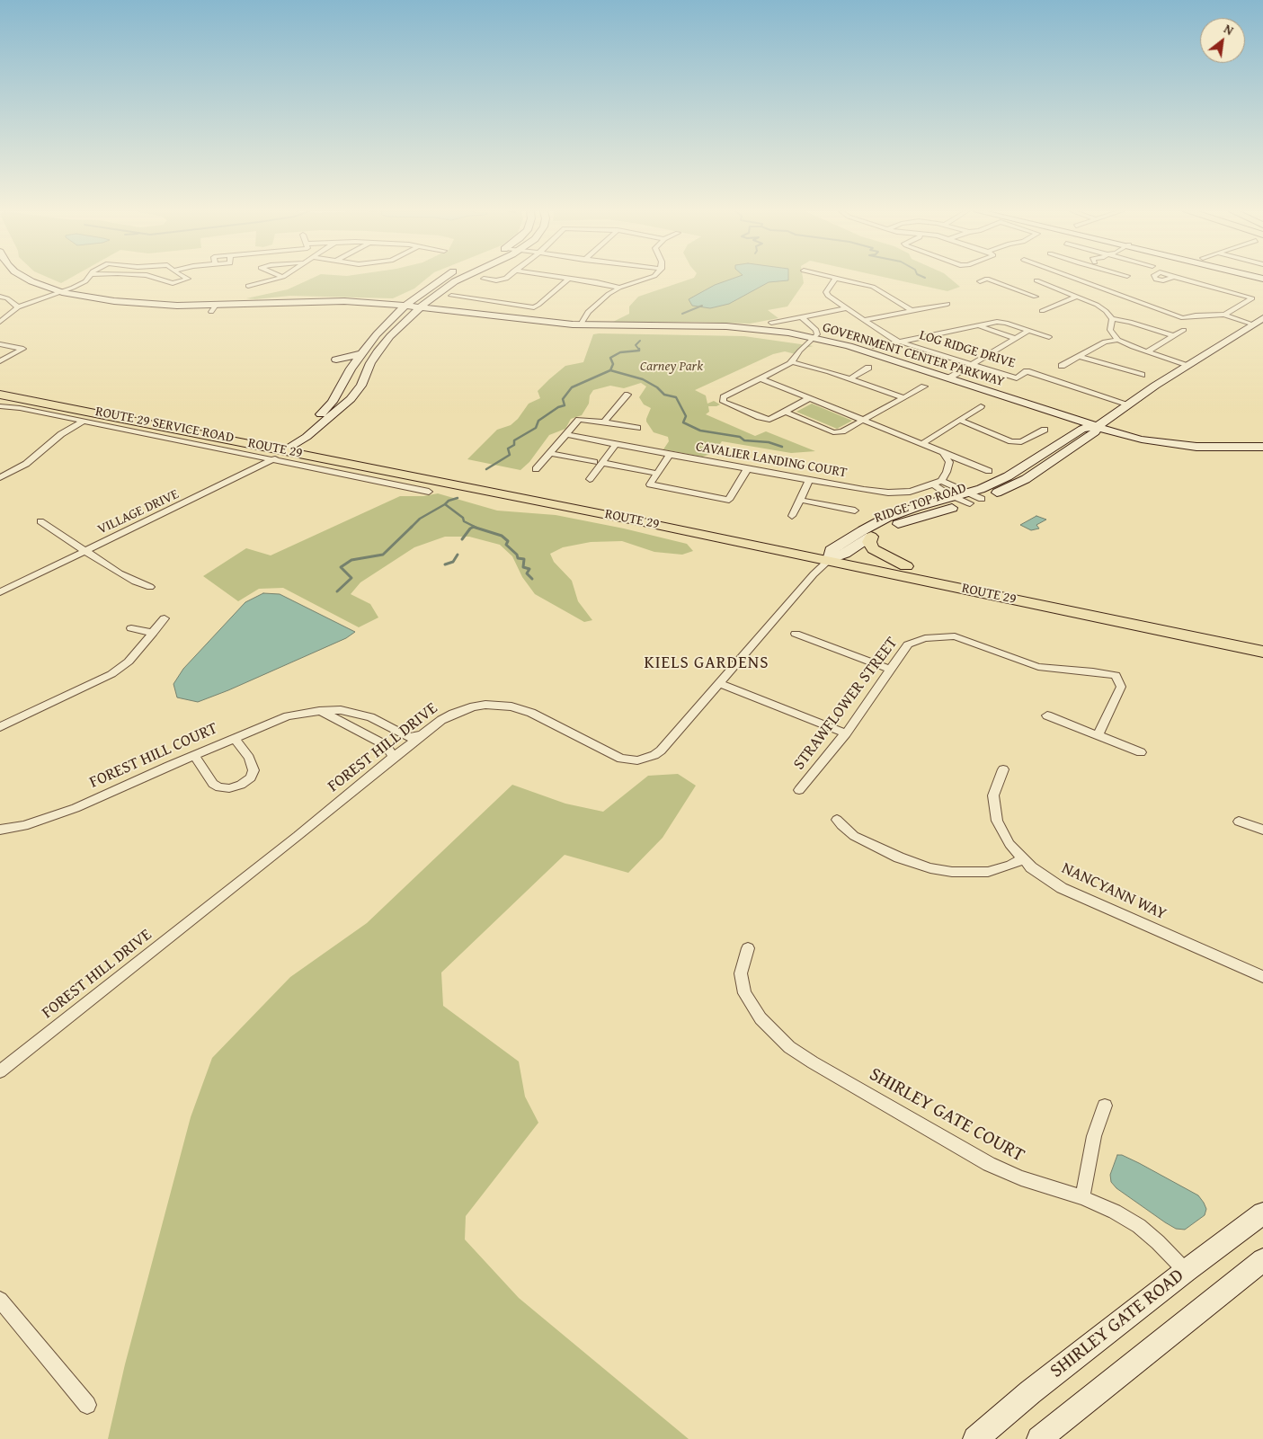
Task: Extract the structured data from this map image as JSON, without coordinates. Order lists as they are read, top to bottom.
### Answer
{
  "streets": {
    "main road": [
      "GOVERNMENT CENTER PARKWAY",
      "ROUTE 29",
      "RIDGE TOP ROAD",
      "SHIRLEY GATE ROAD"
    ],
    "street": [
      "LOG RIDGE DRIVE",
      "ROUTE 29 SERVICE ROAD",
      "CAVALIER LANDING COURT",
      "VILLAGE DRIVE",
      "STRAWFLOWER STREET",
      "FOREST HILL DRIVE",
      "FOREST HILL COURT",
      "NANCYANN WAY",
      "SHIRLEY GATE COURT"
    ]
  },
  "crossings": [
    ["LOG RIDGE DRIVE", "RIDGE TOP ROAD"],
    ["GOVERNMENT CENTER PARKWAY", "RIDGE TOP ROAD"],
    ["ROUTE 29 SERVICE ROAD", "VILLAGE DRIVE"],
    ["ROUTE 29", "RIDGE TOP ROAD"],
    ["ROUTE 29", "VILLAGE DRIVE"],
    ["ROUTE 29", "FOREST HILL DRIVE"],
    ["RIDGE TOP ROAD", "FOREST HILL DRIVE"],
    ["FOREST HILL DRIVE", "FOREST HILL COURT"],
    ["SHIRLEY GATE COURT", "SHIRLEY GATE ROAD"]
  ],
  "districts": ["KIELS GARDENS"],
  "parks": ["Carney Park"],
  "north": "top right"
}
